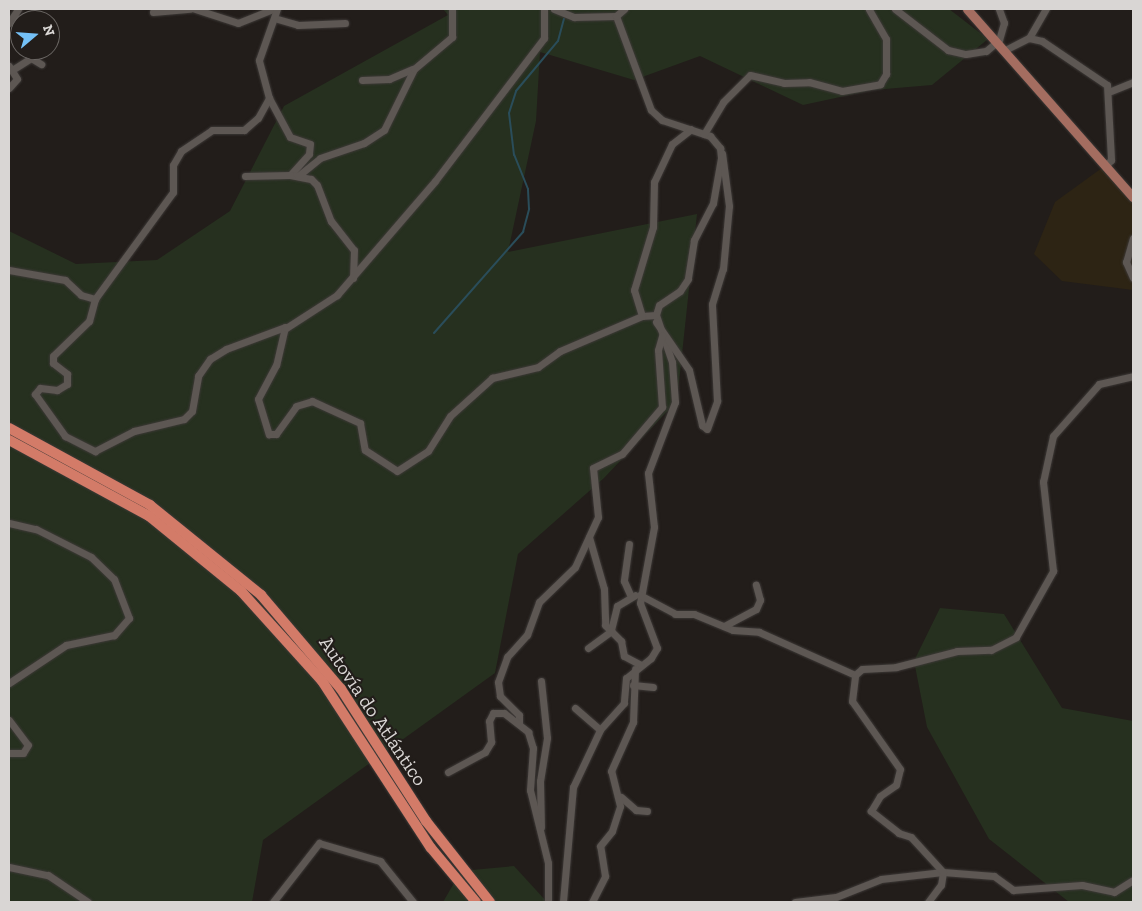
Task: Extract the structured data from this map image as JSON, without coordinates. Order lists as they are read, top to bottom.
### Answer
{
  "streets": {
    "highway": ["Autovía do Atlántico"]
  },
  "north": "right"
}
